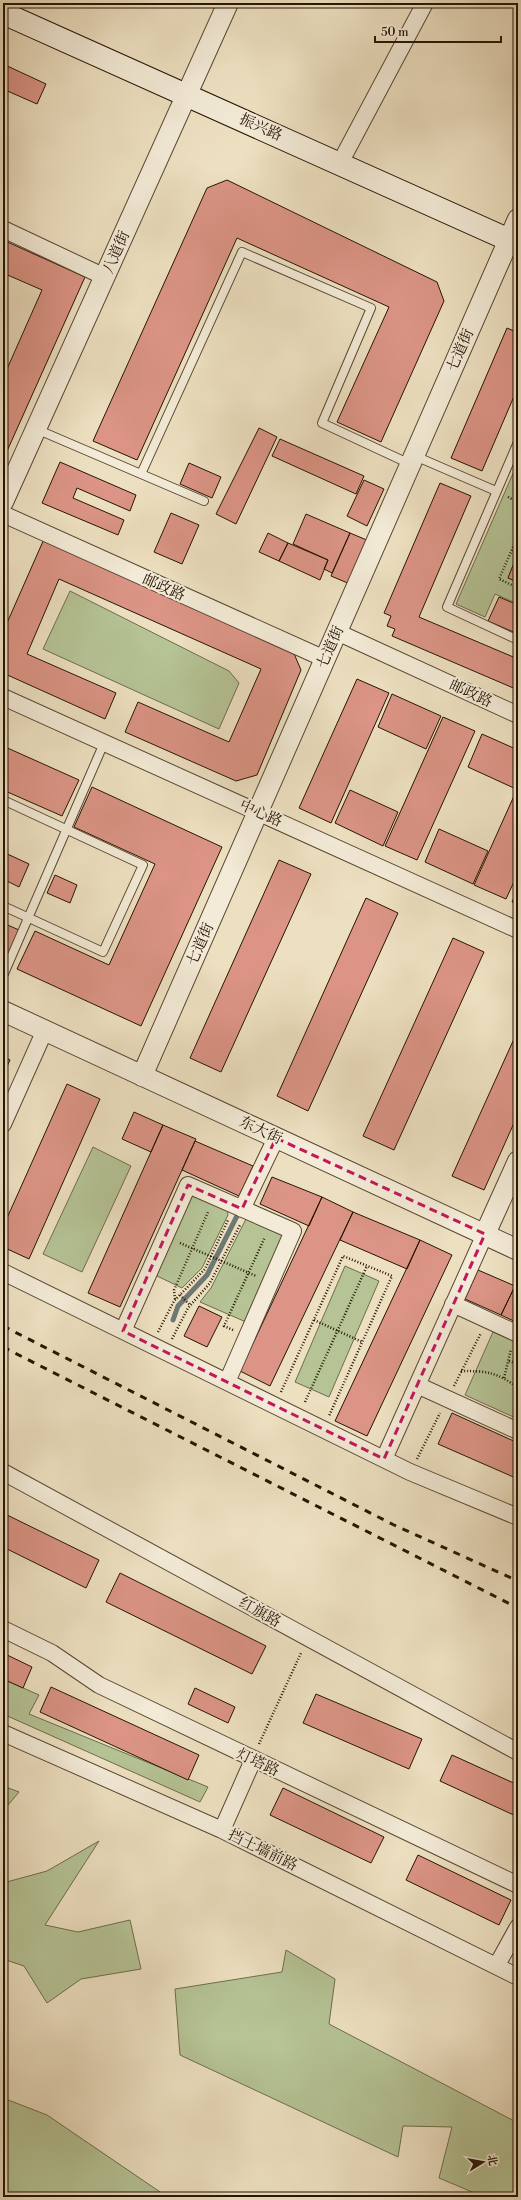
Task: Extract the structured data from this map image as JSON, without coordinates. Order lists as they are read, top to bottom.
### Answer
{
  "streets": {
    "main road": ["振兴路"],
    "street": [
      "八道街",
      "七道街",
      "邮政路",
      "中心路",
      "东大街",
      "红旗路",
      "灯塔路",
      "挡土墙前路"
    ]
  },
  "crossings": [
    ["振兴路", "八道街"],
    ["振兴路", "七道街"],
    ["七道街", "邮政路"],
    ["七道街", "中心路"],
    ["七道街", "东大街"]
  ],
  "scale_bar": "50 m",
  "north": "right"
}
